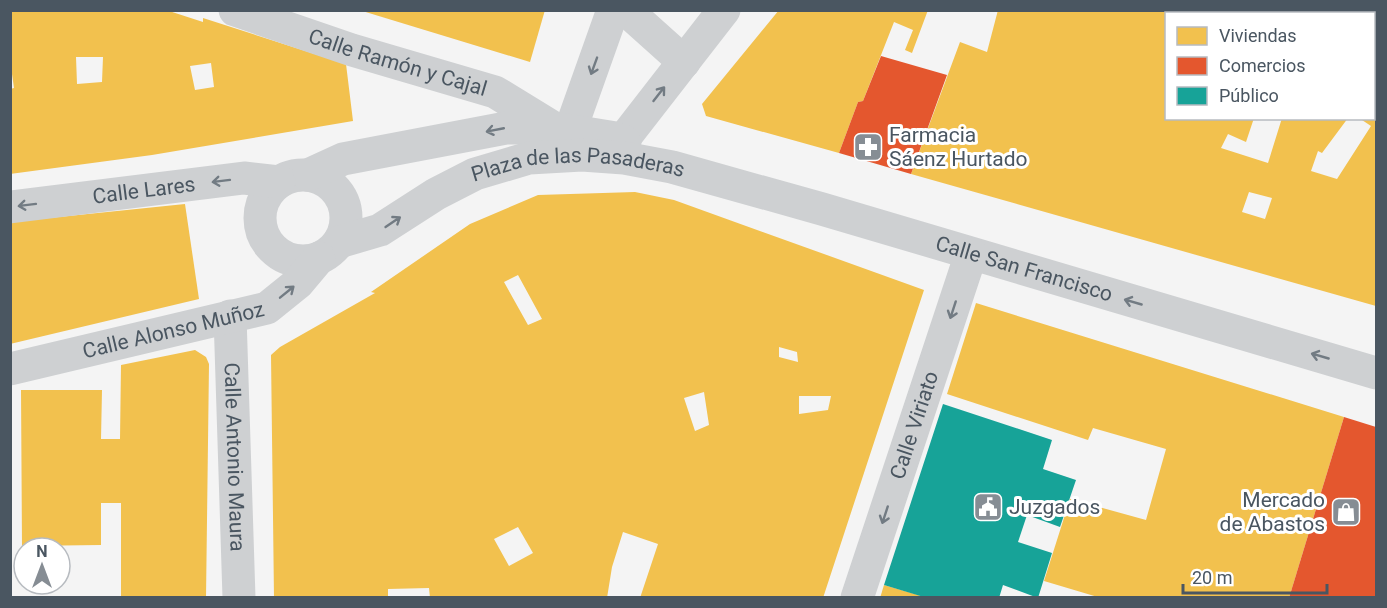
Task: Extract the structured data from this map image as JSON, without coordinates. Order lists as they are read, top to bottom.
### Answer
{
  "streets": {
    "street": [
      "Calle Ramón y Cajal",
      "Plaza de las Pasaderas",
      "Calle Lares",
      "Calle San Francisco",
      "Calle Alonso Muñoz",
      "Calle Viriato",
      "Calle Antonio Maura"
    ]
  },
  "crossings": [
    ["Calle Ramón y Cajal", "Plaza de las Pasaderas"],
    ["Plaza de las Pasaderas", "Calle Lares"],
    ["Plaza de las Pasaderas", "Calle San Francisco"],
    ["Plaza de las Pasaderas", "Calle Alonso Muñoz"],
    ["Calle Lares", "Calle Alonso Muñoz"],
    ["Calle San Francisco", "Calle Viriato"],
    ["Calle Alonso Muñoz", "Calle Antonio Maura"]
  ],
  "one_way": ["Calle Lares", "Calle San Francisco", "Calle Viriato"],
  "places": {
    "pharmacy": ["Farmacia Sáenz Hurtado"],
    "public building": ["Juzgados"],
    "shop": ["Mercado de Abastos"]
  },
  "legend": ["Viviendas", "Comercios", "Público"],
  "scale_bar": "20 m",
  "north": "top"
}
